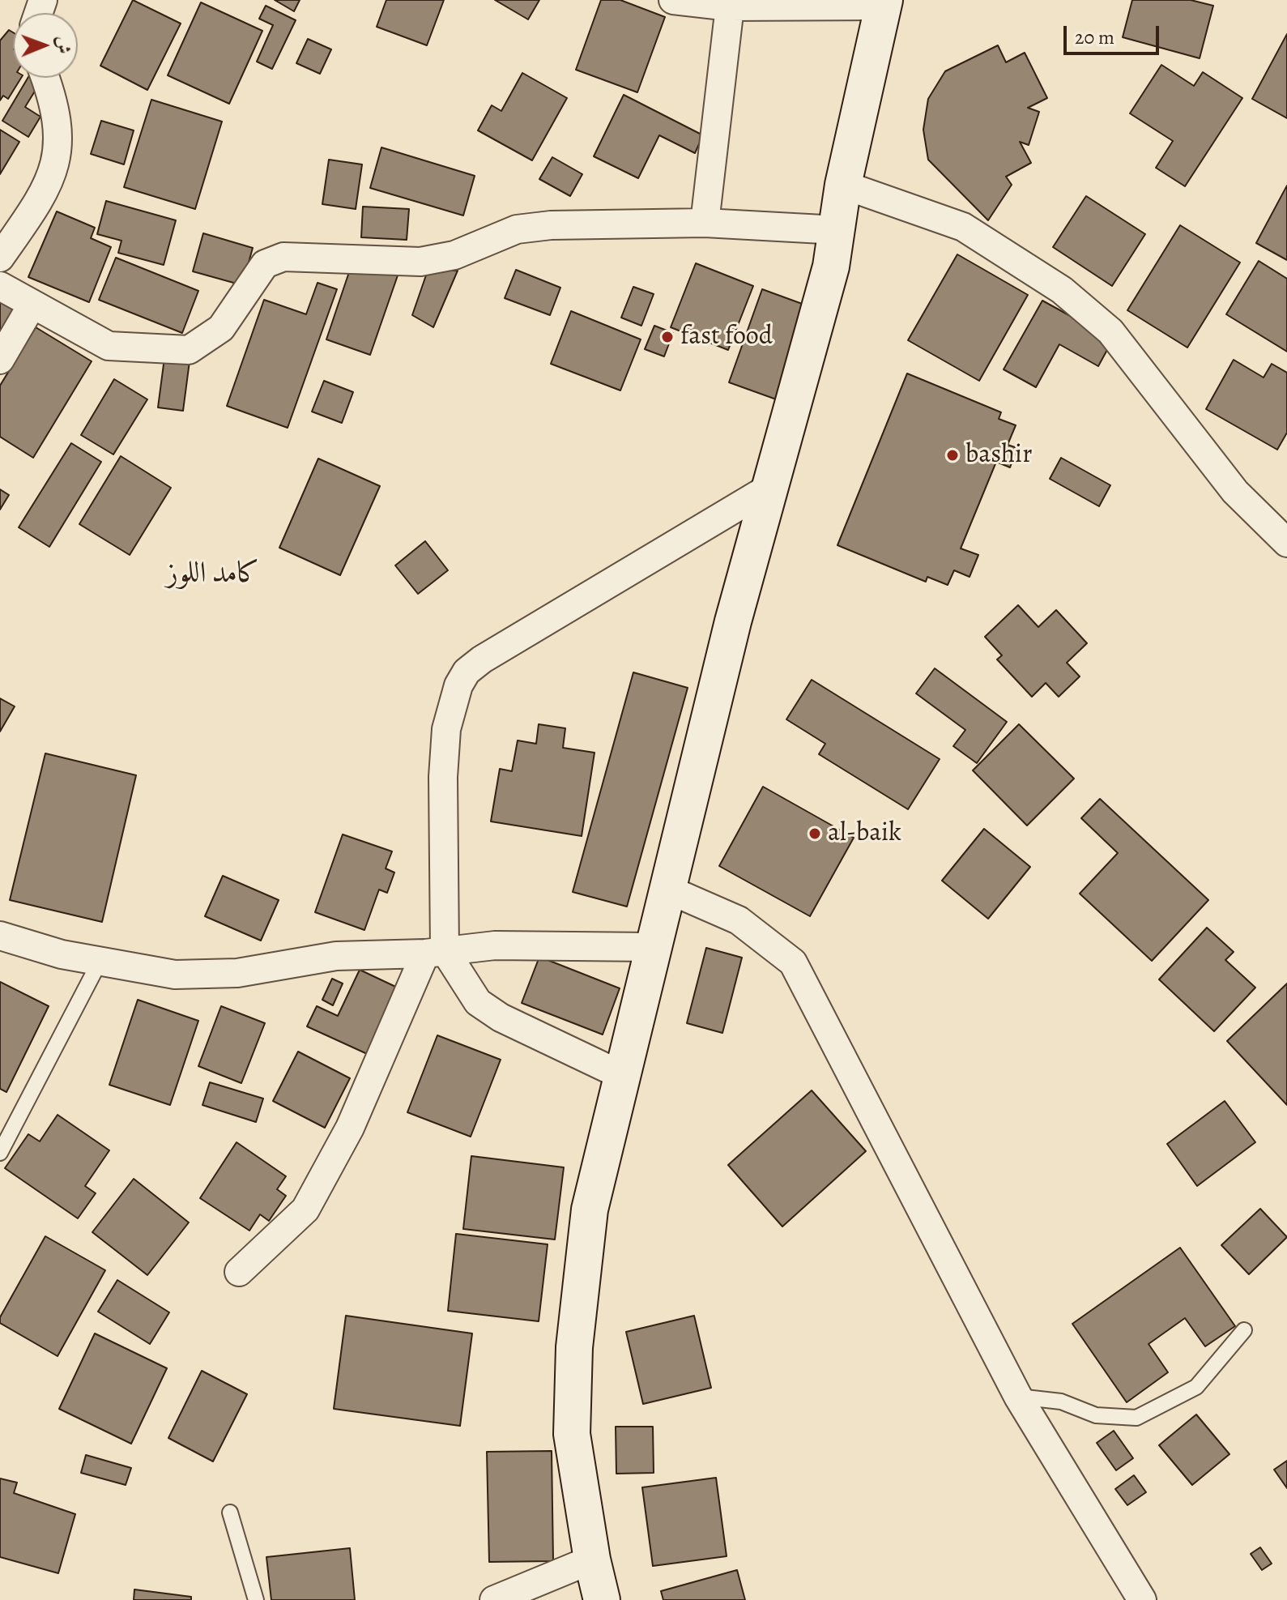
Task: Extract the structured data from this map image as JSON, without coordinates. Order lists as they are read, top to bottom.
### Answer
{
  "districts": ["كامد اللوز"],
  "places": ["fast food", "bashir", "al-baik"],
  "scale_bar": "20 m",
  "north": "right"
}
